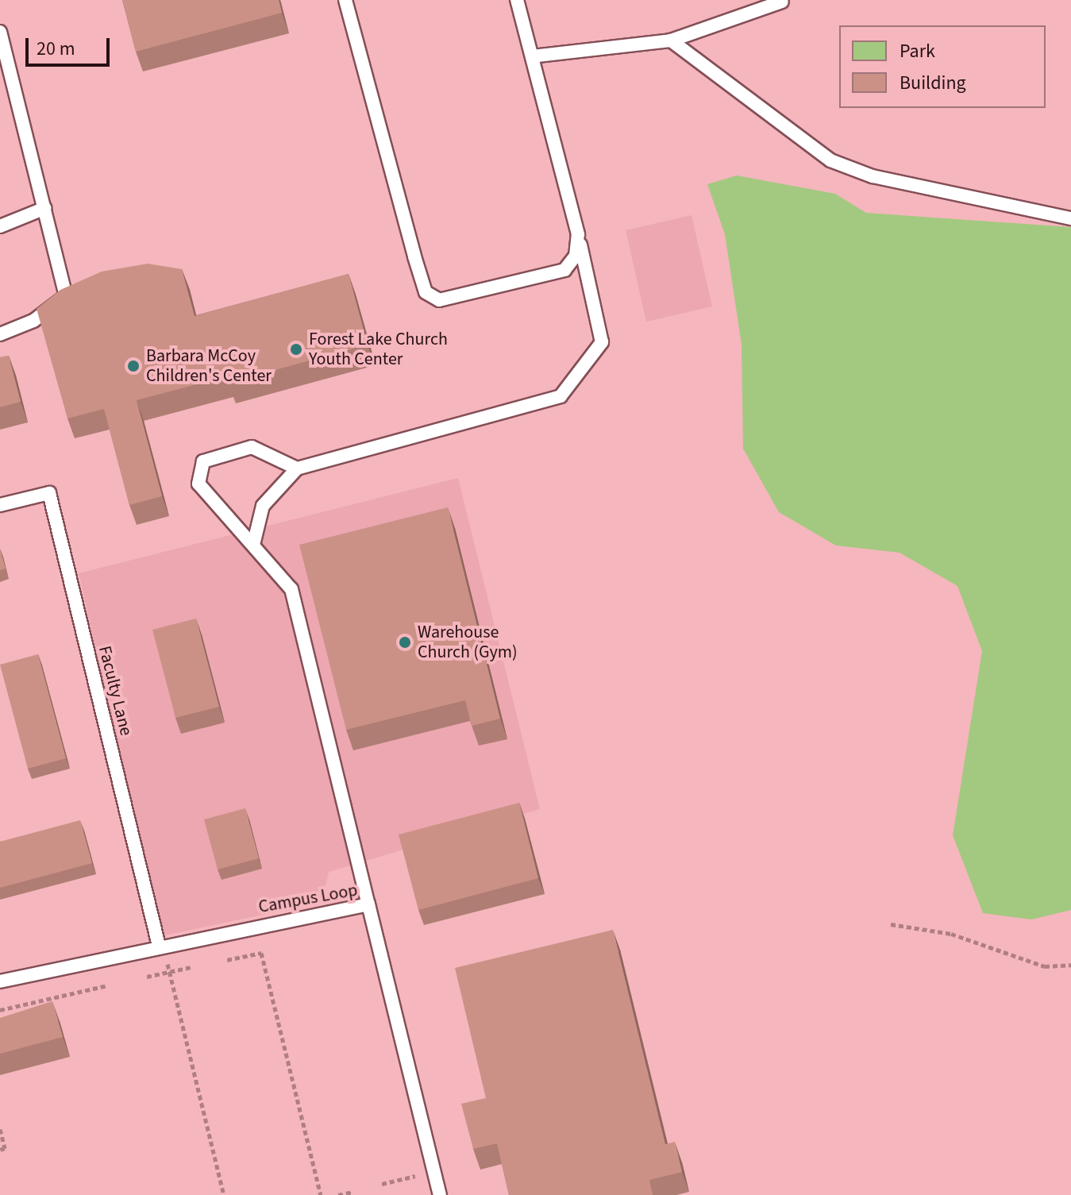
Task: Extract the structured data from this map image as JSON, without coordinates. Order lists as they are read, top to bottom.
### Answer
{
  "streets": {
    "lane": ["Faculty Lane", "Campus Loop"]
  },
  "crossings": [
    ["Faculty Lane", "Campus Loop"]
  ],
  "places": ["Forest Lake Church Youth Center", "Barbara McCoy Children's Center", "Warehouse Church (Gym)"],
  "legend": ["Park", "Building"],
  "scale_bar": "20 m"
}
